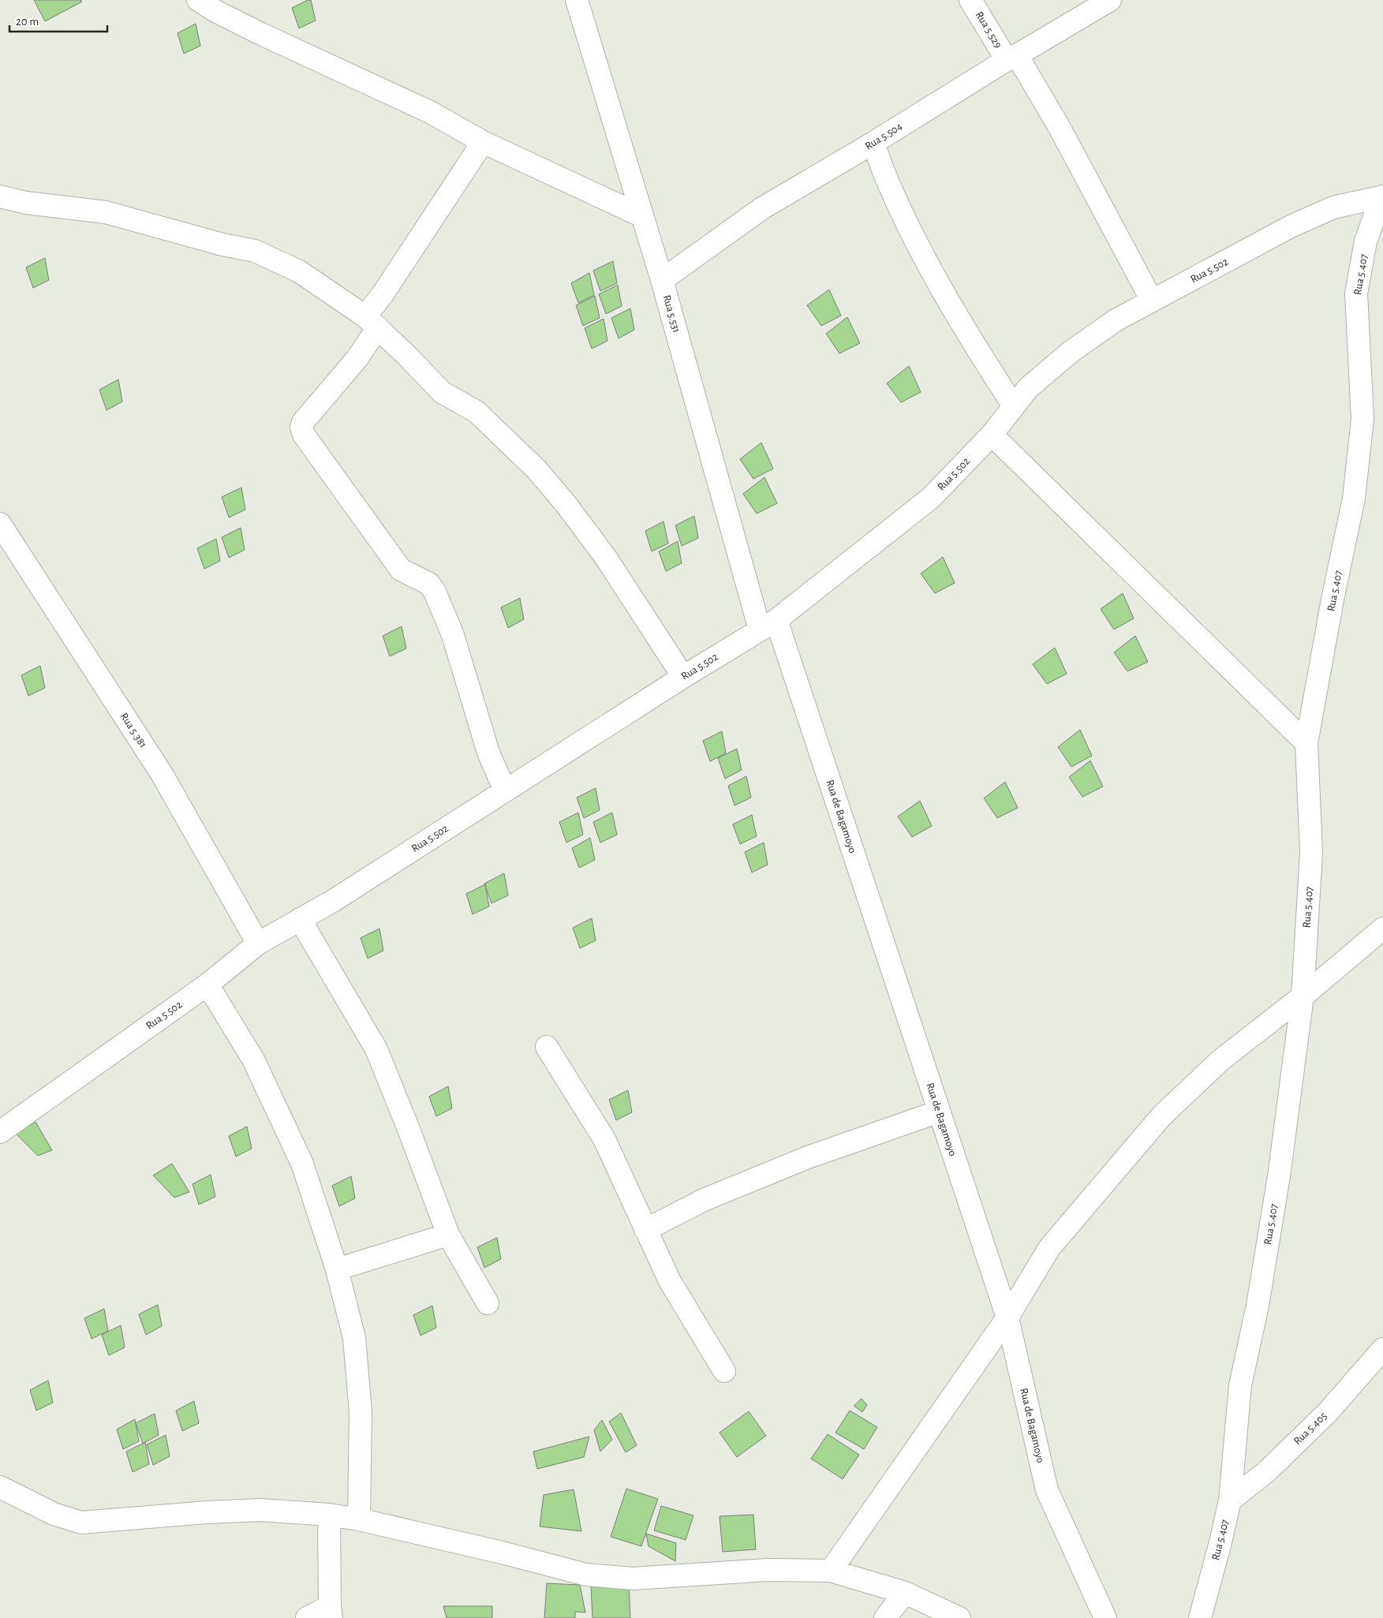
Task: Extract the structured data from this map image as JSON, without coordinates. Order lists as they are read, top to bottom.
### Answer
{
  "streets": {
    "street": [
      "Rua 5.529",
      "Rua 5.504",
      "Rua 5.502",
      "Rua 5.407",
      "Rua 5.531",
      "Rua 5.381",
      "Rua de Bagamoyo",
      "Rua 5.405"
    ]
  },
  "crossings": [
    ["Rua 5.529", "Rua 5.504"],
    ["Rua 5.529", "Rua 5.502"],
    ["Rua 5.504", "Rua 5.531"],
    ["Rua 5.502", "Rua 5.407"],
    ["Rua 5.502", "Rua 5.531"],
    ["Rua 5.502", "Rua 5.381"],
    ["Rua 5.502", "Rua de Bagamoyo"],
    ["Rua 5.407", "Rua 5.405"],
    ["Rua 5.531", "Rua de Bagamoyo"]
  ],
  "scale_bar": "20 m"
}
